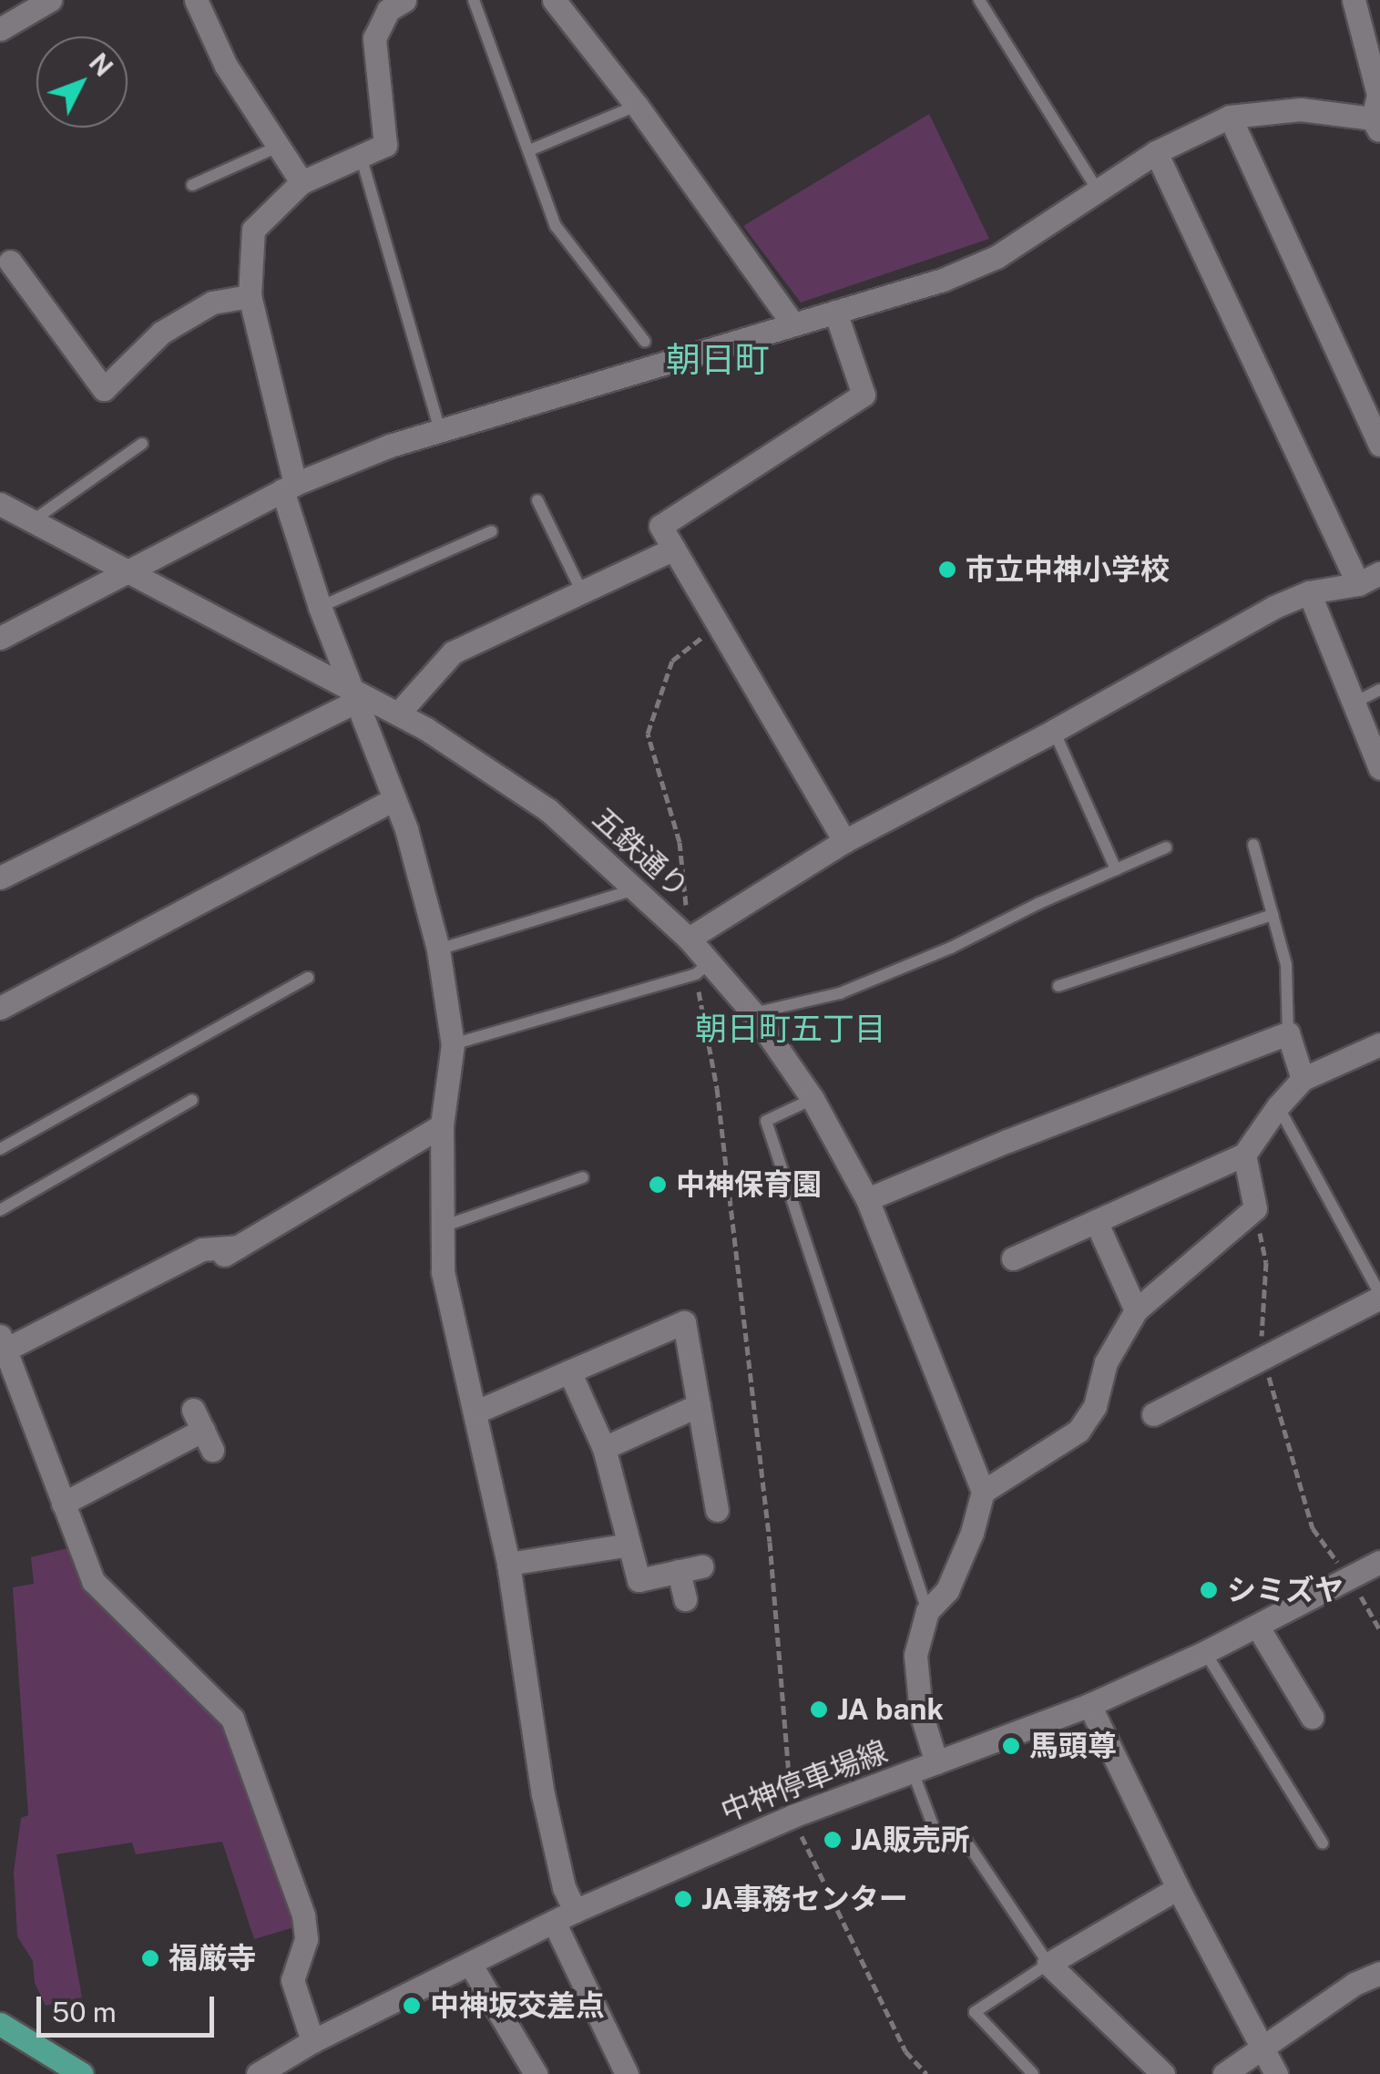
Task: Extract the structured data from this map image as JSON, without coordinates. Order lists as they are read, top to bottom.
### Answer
{
  "streets": {
    "street": ["五鉄通り", "中神停車場線"]
  },
  "districts": ["朝日町", "朝日町五丁目"],
  "places": [
    "市立中神小学校",
    "中神保育園",
    "シミズヤ",
    "JA bank",
    "馬頭尊",
    "JA販売所",
    "JA事務センター",
    "福厳寺",
    "中神坂交差点"
  ],
  "scale_bar": "50 m",
  "north": "top right"
}
